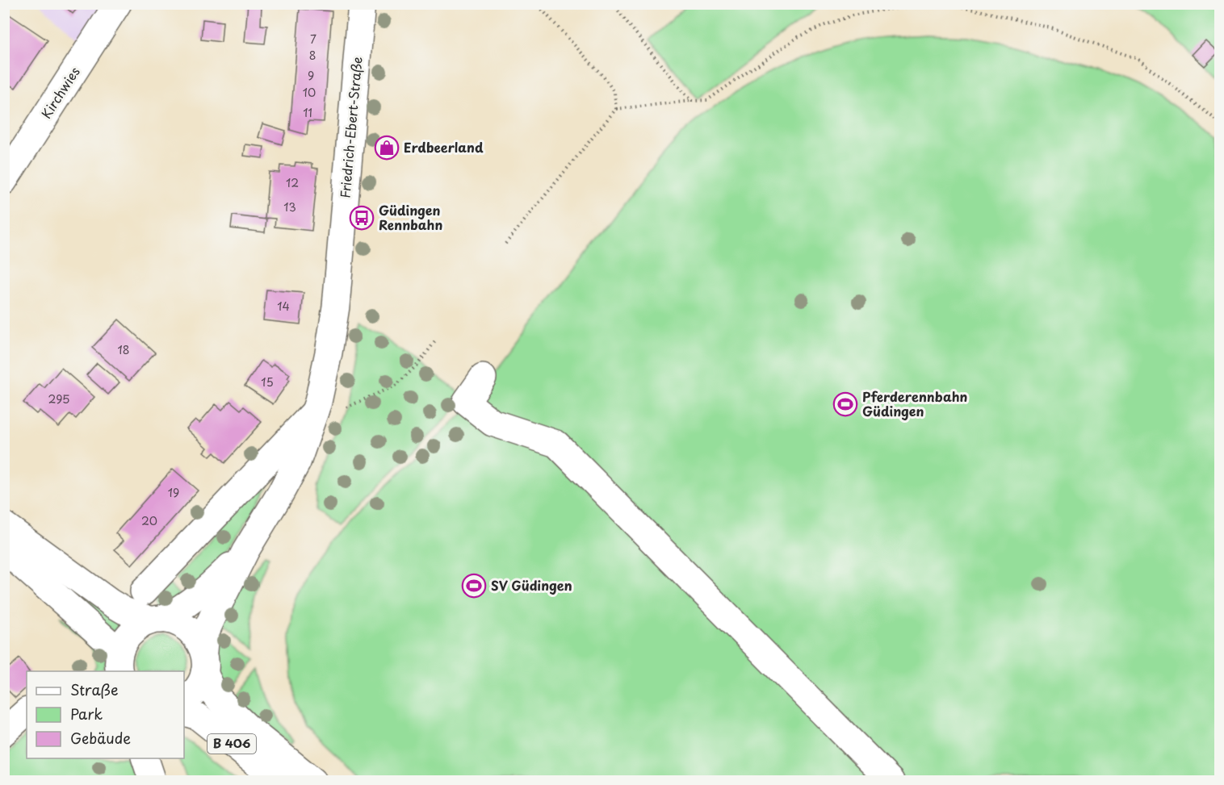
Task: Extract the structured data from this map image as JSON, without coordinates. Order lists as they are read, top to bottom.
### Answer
{
  "streets": {
    "main road": ["Kirchwies", "Friedrich-Ebert-Straße", "B 406"]
  },
  "places": {
    "shop": ["Erdbeerland"],
    "bus stop": ["Güdingen Rennbahn"],
    "sports": ["Pferderennbahn Güdingen", "SV Güdingen"]
  },
  "house_numbers": [
    "7",
    "8",
    "9",
    "10",
    "11",
    "12",
    "13",
    "14",
    "18",
    "15",
    "295",
    "19",
    "20"
  ],
  "legend": ["Straße", "Park", "Gebäude"]
}
